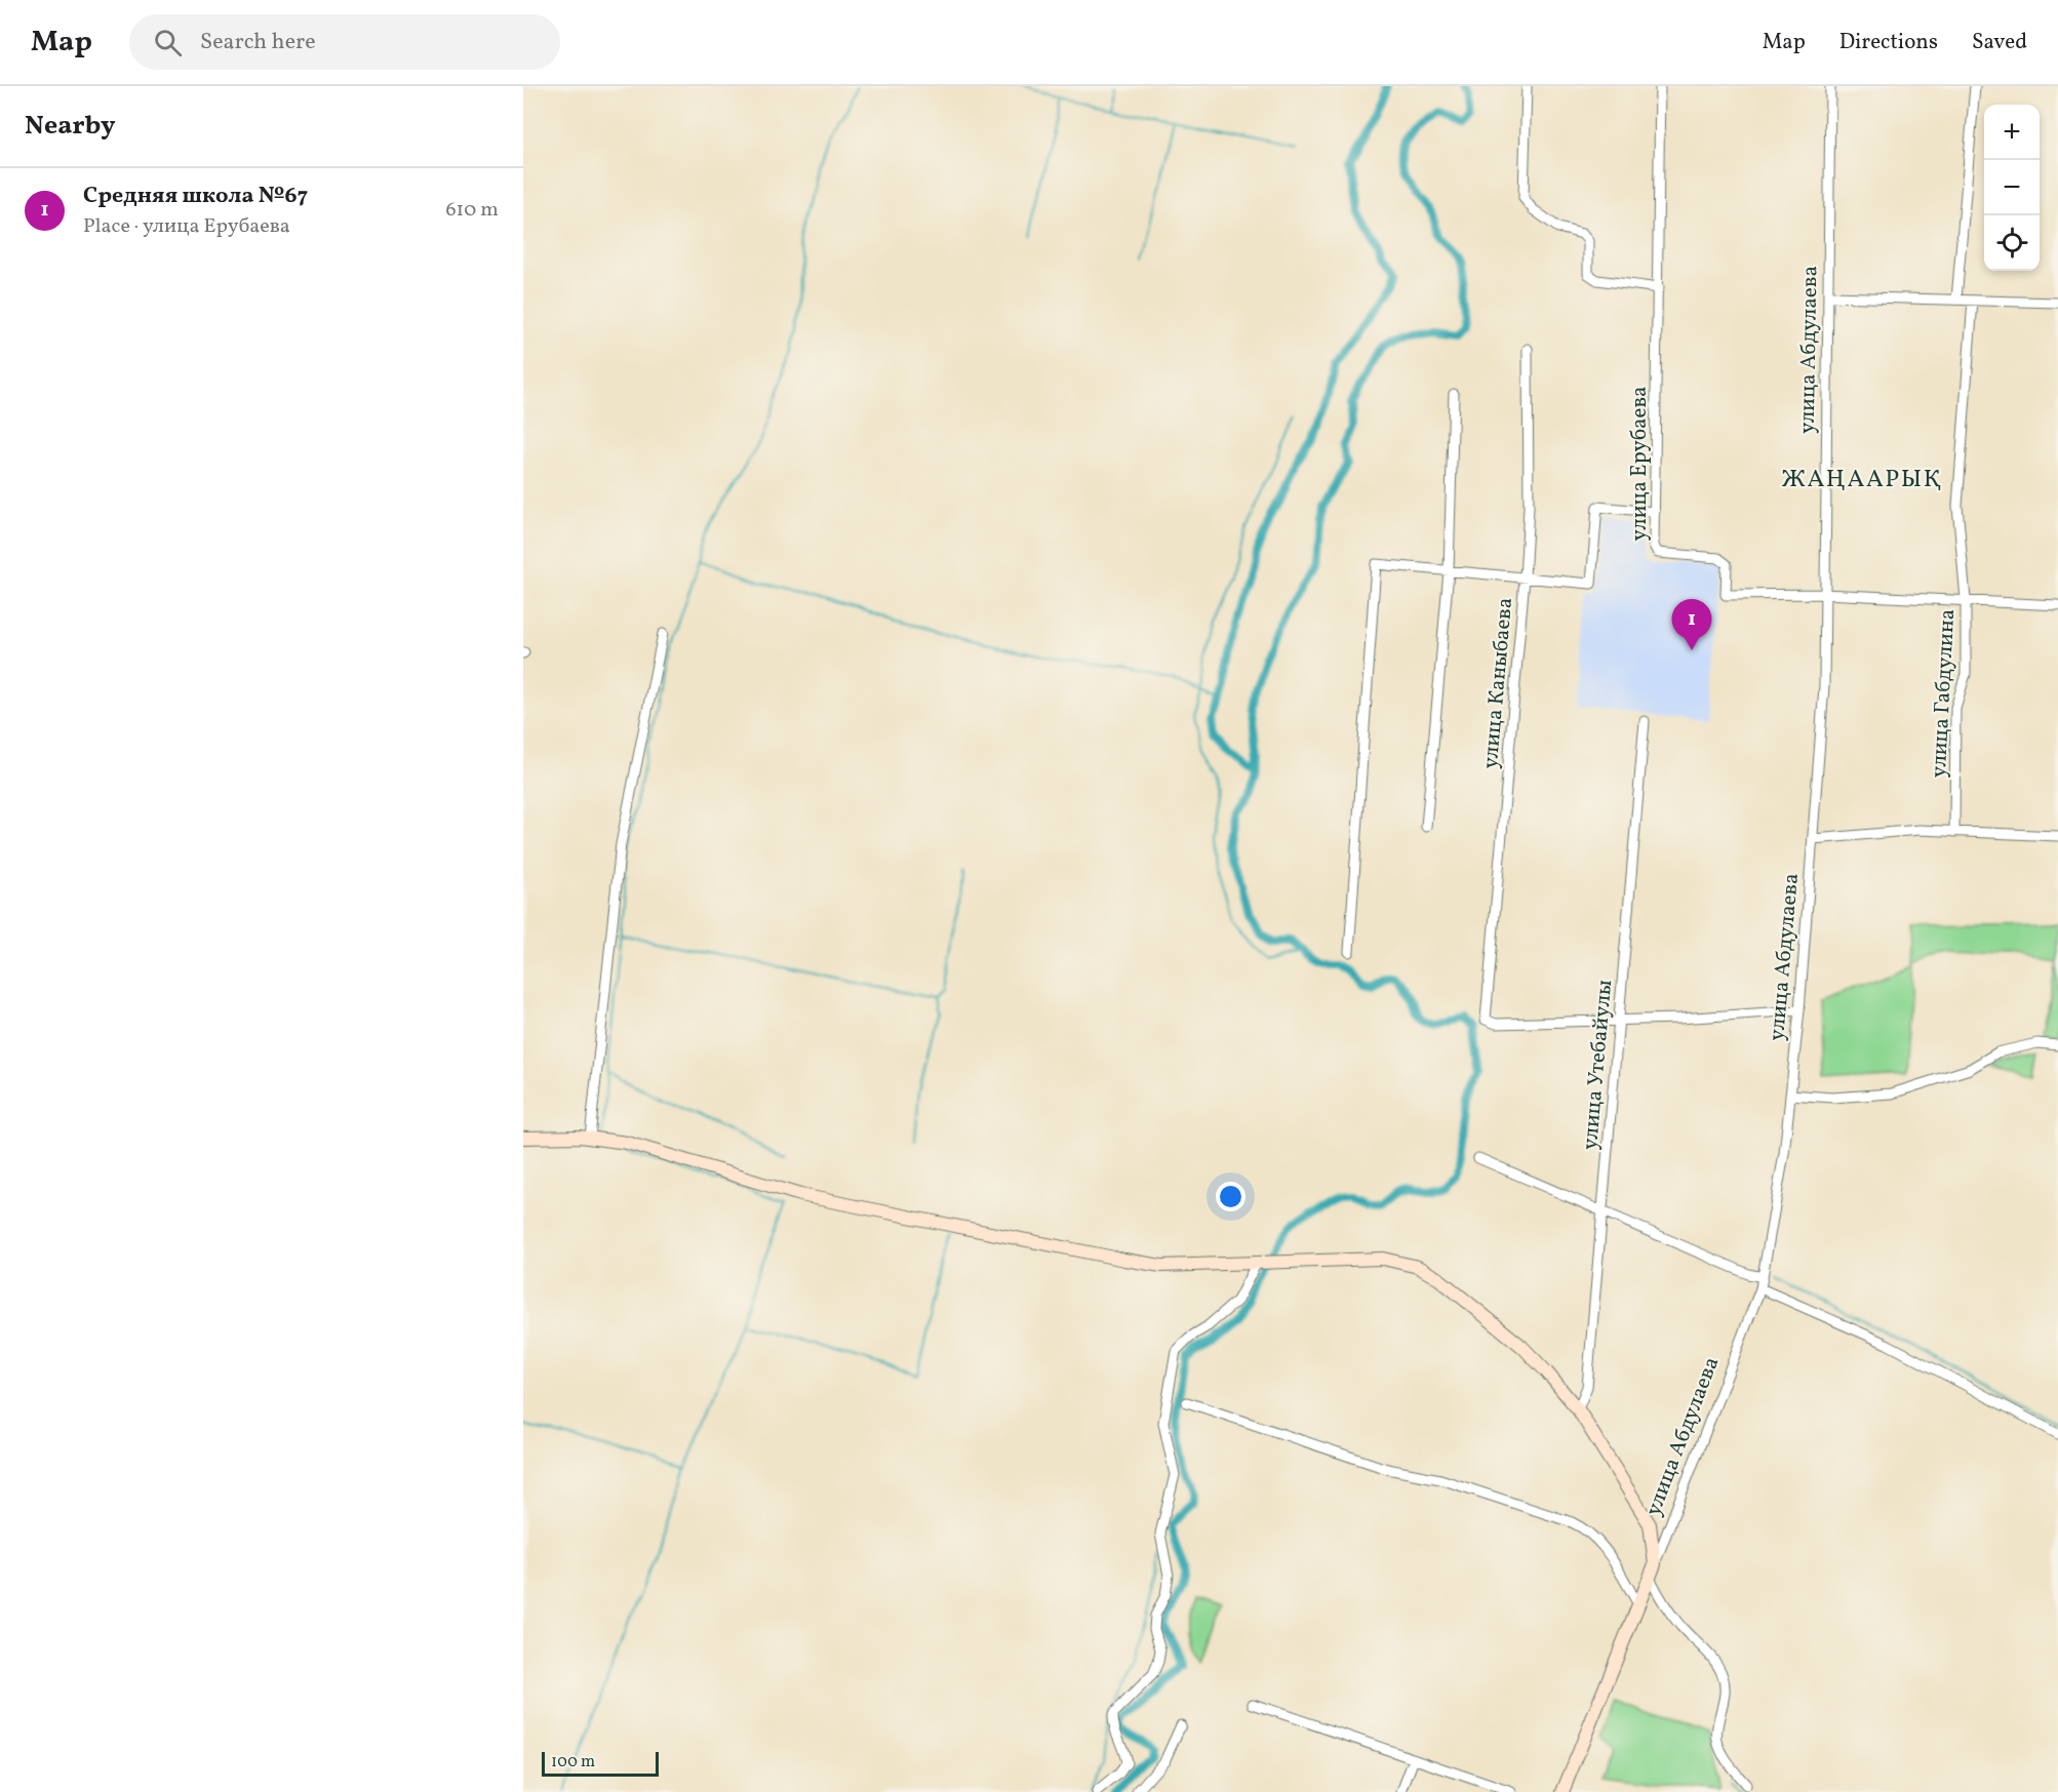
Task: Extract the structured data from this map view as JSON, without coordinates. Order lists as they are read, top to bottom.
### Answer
{
  "streets": {
    "main road": ["улица Абдулаева"],
    "street": [
      "улица Ерубаева",
      "улица Каныбаева",
      "улица Габдулина",
      "улица Утебайулы"
    ]
  },
  "crossings": [
    ["улица Абдулаева", "улица Ерубаева"],
    ["улица Ерубаева", "улица Габдулина"],
    ["улица Каныбаева", "улица Утебайулы"]
  ],
  "districts": ["ЖАҢААРЫҚ"],
  "scale_bar": "100 m",
  "page": {
    "header": "Map",
    "search": "Search here",
    "nav": ["Map", "Directions", "Saved"],
    "heading": "Nearby",
    "map_buttons": ["+", "−"],
    "list": [
      {
        "mark": "1",
        "name": "Средняя школа №67",
        "note": "Place · улица Ерубаева",
        "value": "610 m"
      }
    ],
    "pins": "1",
    "scale": "100 m"
  }
}
